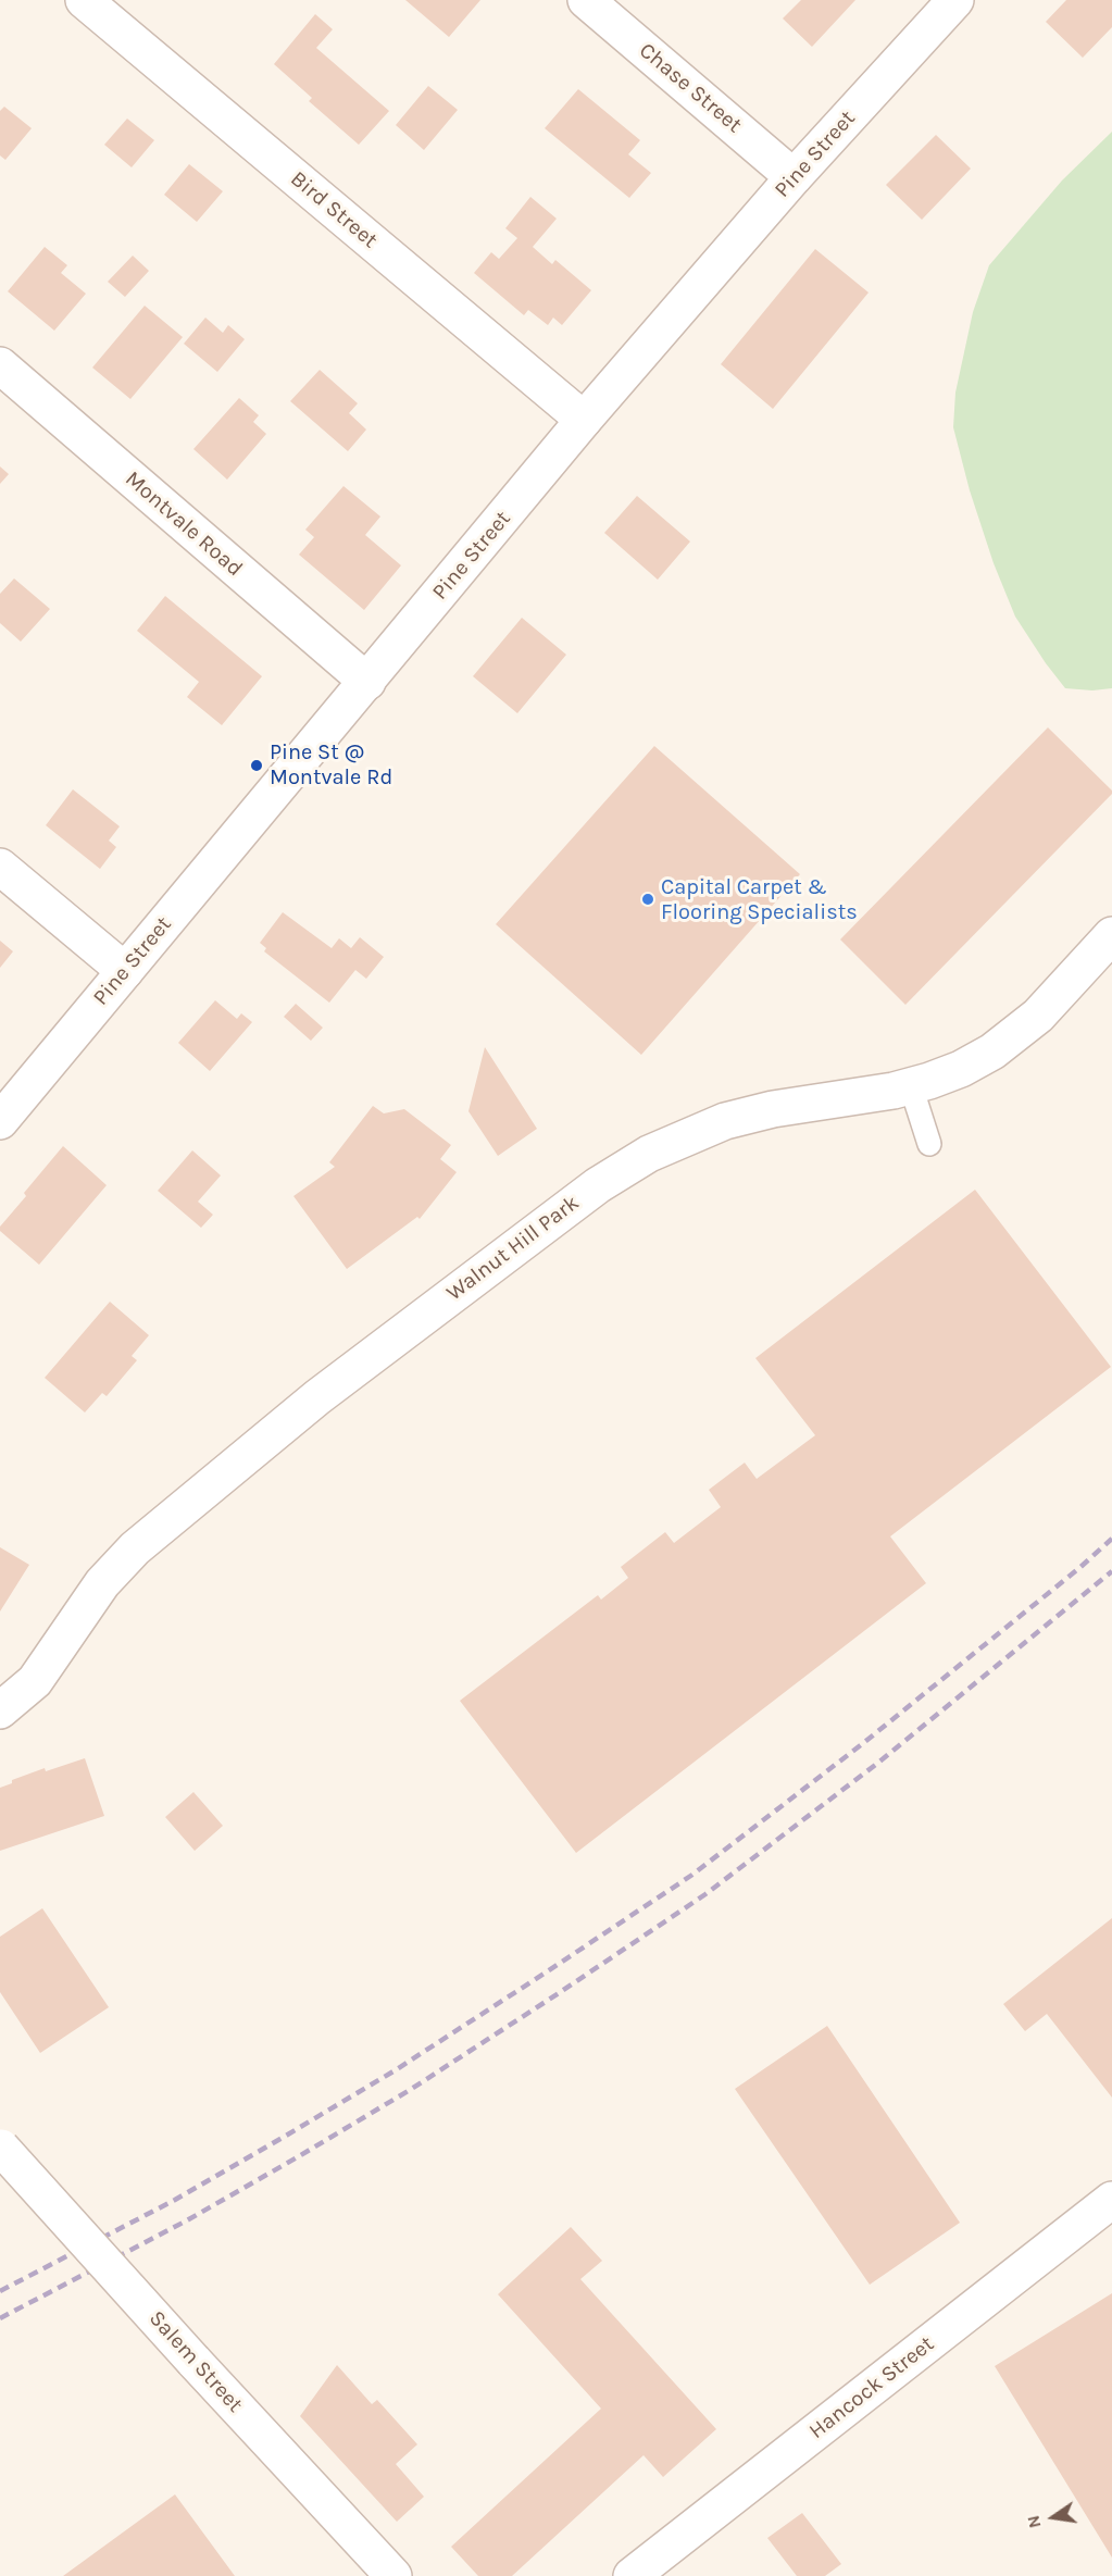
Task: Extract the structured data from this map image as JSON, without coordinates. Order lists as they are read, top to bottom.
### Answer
{
  "streets": {
    "street": [
      "Chase Street",
      "Pine Street",
      "Bird Street",
      "Montvale Road",
      "Walnut Hill Park",
      "Salem Street",
      "Hancock Street"
    ]
  },
  "crossings": [
    ["Chase Street", "Pine Street"],
    ["Pine Street", "Bird Street"],
    ["Pine Street", "Montvale Road"]
  ],
  "places": ["Pine St @ Montvale Rd", "Capital Carpet & Flooring Specialists"],
  "north": "left"
}
